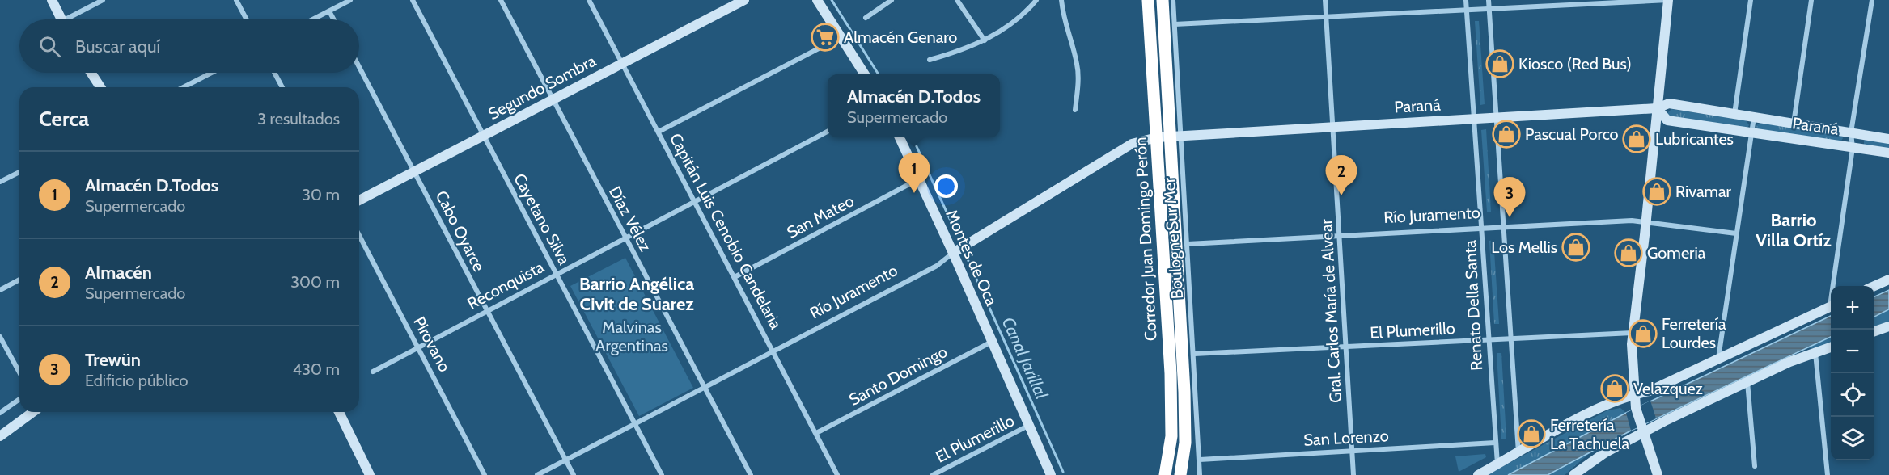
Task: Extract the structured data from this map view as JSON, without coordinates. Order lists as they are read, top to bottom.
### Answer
{
  "streets": {
    "highway": ["Corredor Juan Domingo Perón"],
    "street": [
      "Segundo Sombra",
      "Paraná",
      "Río Juramento",
      "San Mateo",
      "Cayetano Silva",
      "Díaz Vélez",
      "Cabo Oyarce",
      "Capitán Luis Cenobio Candelaria",
      "Boulogne Sur Mer",
      "Montes de Oca",
      "Reconquista",
      "Renato Della Santa",
      "Gral. Carlos María de Alvear",
      "El Plumerillo",
      "Pirovano",
      "Santo Domingo",
      "San Lorenzo"
    ]
  },
  "crossings": [
    ["Segundo Sombra", "Cayetano Silva"],
    ["Segundo Sombra", "Díaz Vélez"],
    ["Segundo Sombra", "Cabo Oyarce"],
    ["Segundo Sombra", "Capitán Luis Cenobio Candelaria"],
    ["Paraná", "Río Juramento"],
    ["Paraná", "Boulogne Sur Mer"],
    ["Paraná", "Corredor Juan Domingo Perón"],
    ["Paraná", "Renato Della Santa"],
    ["Paraná", "Gral. Carlos María de Alvear"],
    ["Río Juramento", "Cayetano Silva"],
    ["Río Juramento", "Díaz Vélez"],
    ["Río Juramento", "Cabo Oyarce"],
    ["Río Juramento", "Capitán Luis Cenobio Candelaria"],
    ["Río Juramento", "Boulogne Sur Mer"],
    ["Río Juramento", "Corredor Juan Domingo Perón"],
    ["Río Juramento", "Montes de Oca"],
    ["Río Juramento", "Renato Della Santa"],
    ["Río Juramento", "Gral. Carlos María de Alvear"],
    ["San Mateo", "Capitán Luis Cenobio Candelaria"],
    ["San Mateo", "Montes de Oca"],
    ["Cayetano Silva", "Reconquista"],
    ["Díaz Vélez", "Reconquista"],
    ["Cabo Oyarce", "Reconquista"],
    ["Capitán Luis Cenobio Candelaria", "Reconquista"],
    ["Capitán Luis Cenobio Candelaria", "Santo Domingo"],
    ["Boulogne Sur Mer", "Corredor Juan Domingo Perón"],
    ["Boulogne Sur Mer", "El Plumerillo"],
    ["Boulogne Sur Mer", "San Lorenzo"],
    ["Montes de Oca", "El Plumerillo"],
    ["Montes de Oca", "Santo Domingo"],
    ["Reconquista", "Pirovano"],
    ["Renato Della Santa", "El Plumerillo"],
    ["Renato Della Santa", "San Lorenzo"],
    ["Gral. Carlos María de Alvear", "El Plumerillo"],
    ["Gral. Carlos María de Alvear", "San Lorenzo"]
  ],
  "districts": ["Barrio Villa Ortíz", "Barrio Angélica Civit de Suarez"],
  "water": ["Canal Jarillal"],
  "parks": ["Malvinas Argentinas"],
  "places": {
    "supermarket": ["Almacén Genaro"],
    "shop": [
      "Kiosco (Red Bus)",
      "Pascual Porco",
      "Lubricantes",
      "Rivamar",
      "Los Mellis",
      "Gomeria",
      "Ferretería Lourdes",
      "Velazquez",
      "Ferretería La Tachuela"
    ]
  },
  "page": {
    "search": "Buscar aquí",
    "popup": ["Almacén D.Todos", "Supermercado"],
    "heading": ["Cerca", "3 resultados"],
    "list": [
      {
        "mark": "1",
        "name": "Almacén D.Todos",
        "note": "Supermercado",
        "value": "30 m"
      },
      {
        "mark": "2",
        "name": "Almacén",
        "note": "Supermercado",
        "value": "300 m"
      },
      {
        "mark": "3",
        "name": "Trewün",
        "note": "Edificio público",
        "value": "430 m"
      }
    ],
    "pins": ["1", "2", "3"],
    "map_buttons": ["+", "−"]
  }
}
